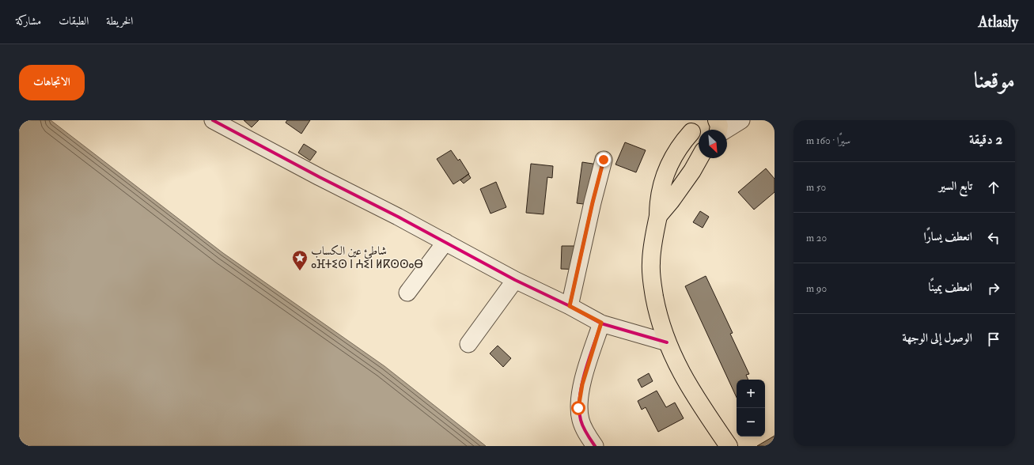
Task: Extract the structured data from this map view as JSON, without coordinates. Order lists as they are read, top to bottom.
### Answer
{
  "places": {
    "place": ["شاطئ عين الكساب ⴰⴼⵜⵉⵙ ⵏ ⵄⵉⵏ ⵍⴽⵙⵙⴰⴱ"]
  },
  "north": "bottom right",
  "page": {
    "header": "Atlasly",
    "nav": ["الخريطة", "الطبقات", "مشاركة"],
    "title": "موقعنا",
    "buttons": "الاتجاهات",
    "heading": ["2 دقيقة", "سيرًا · 160 m"],
    "list": [
      ["تابع السير", "50 m"],
      ["انعطف يسارًا", "20 m"],
      ["انعطف يمينًا", "90 m"],
      "الوصول إلى الوجهة"
    ],
    "map_buttons": ["+", "−"]
  }
}
